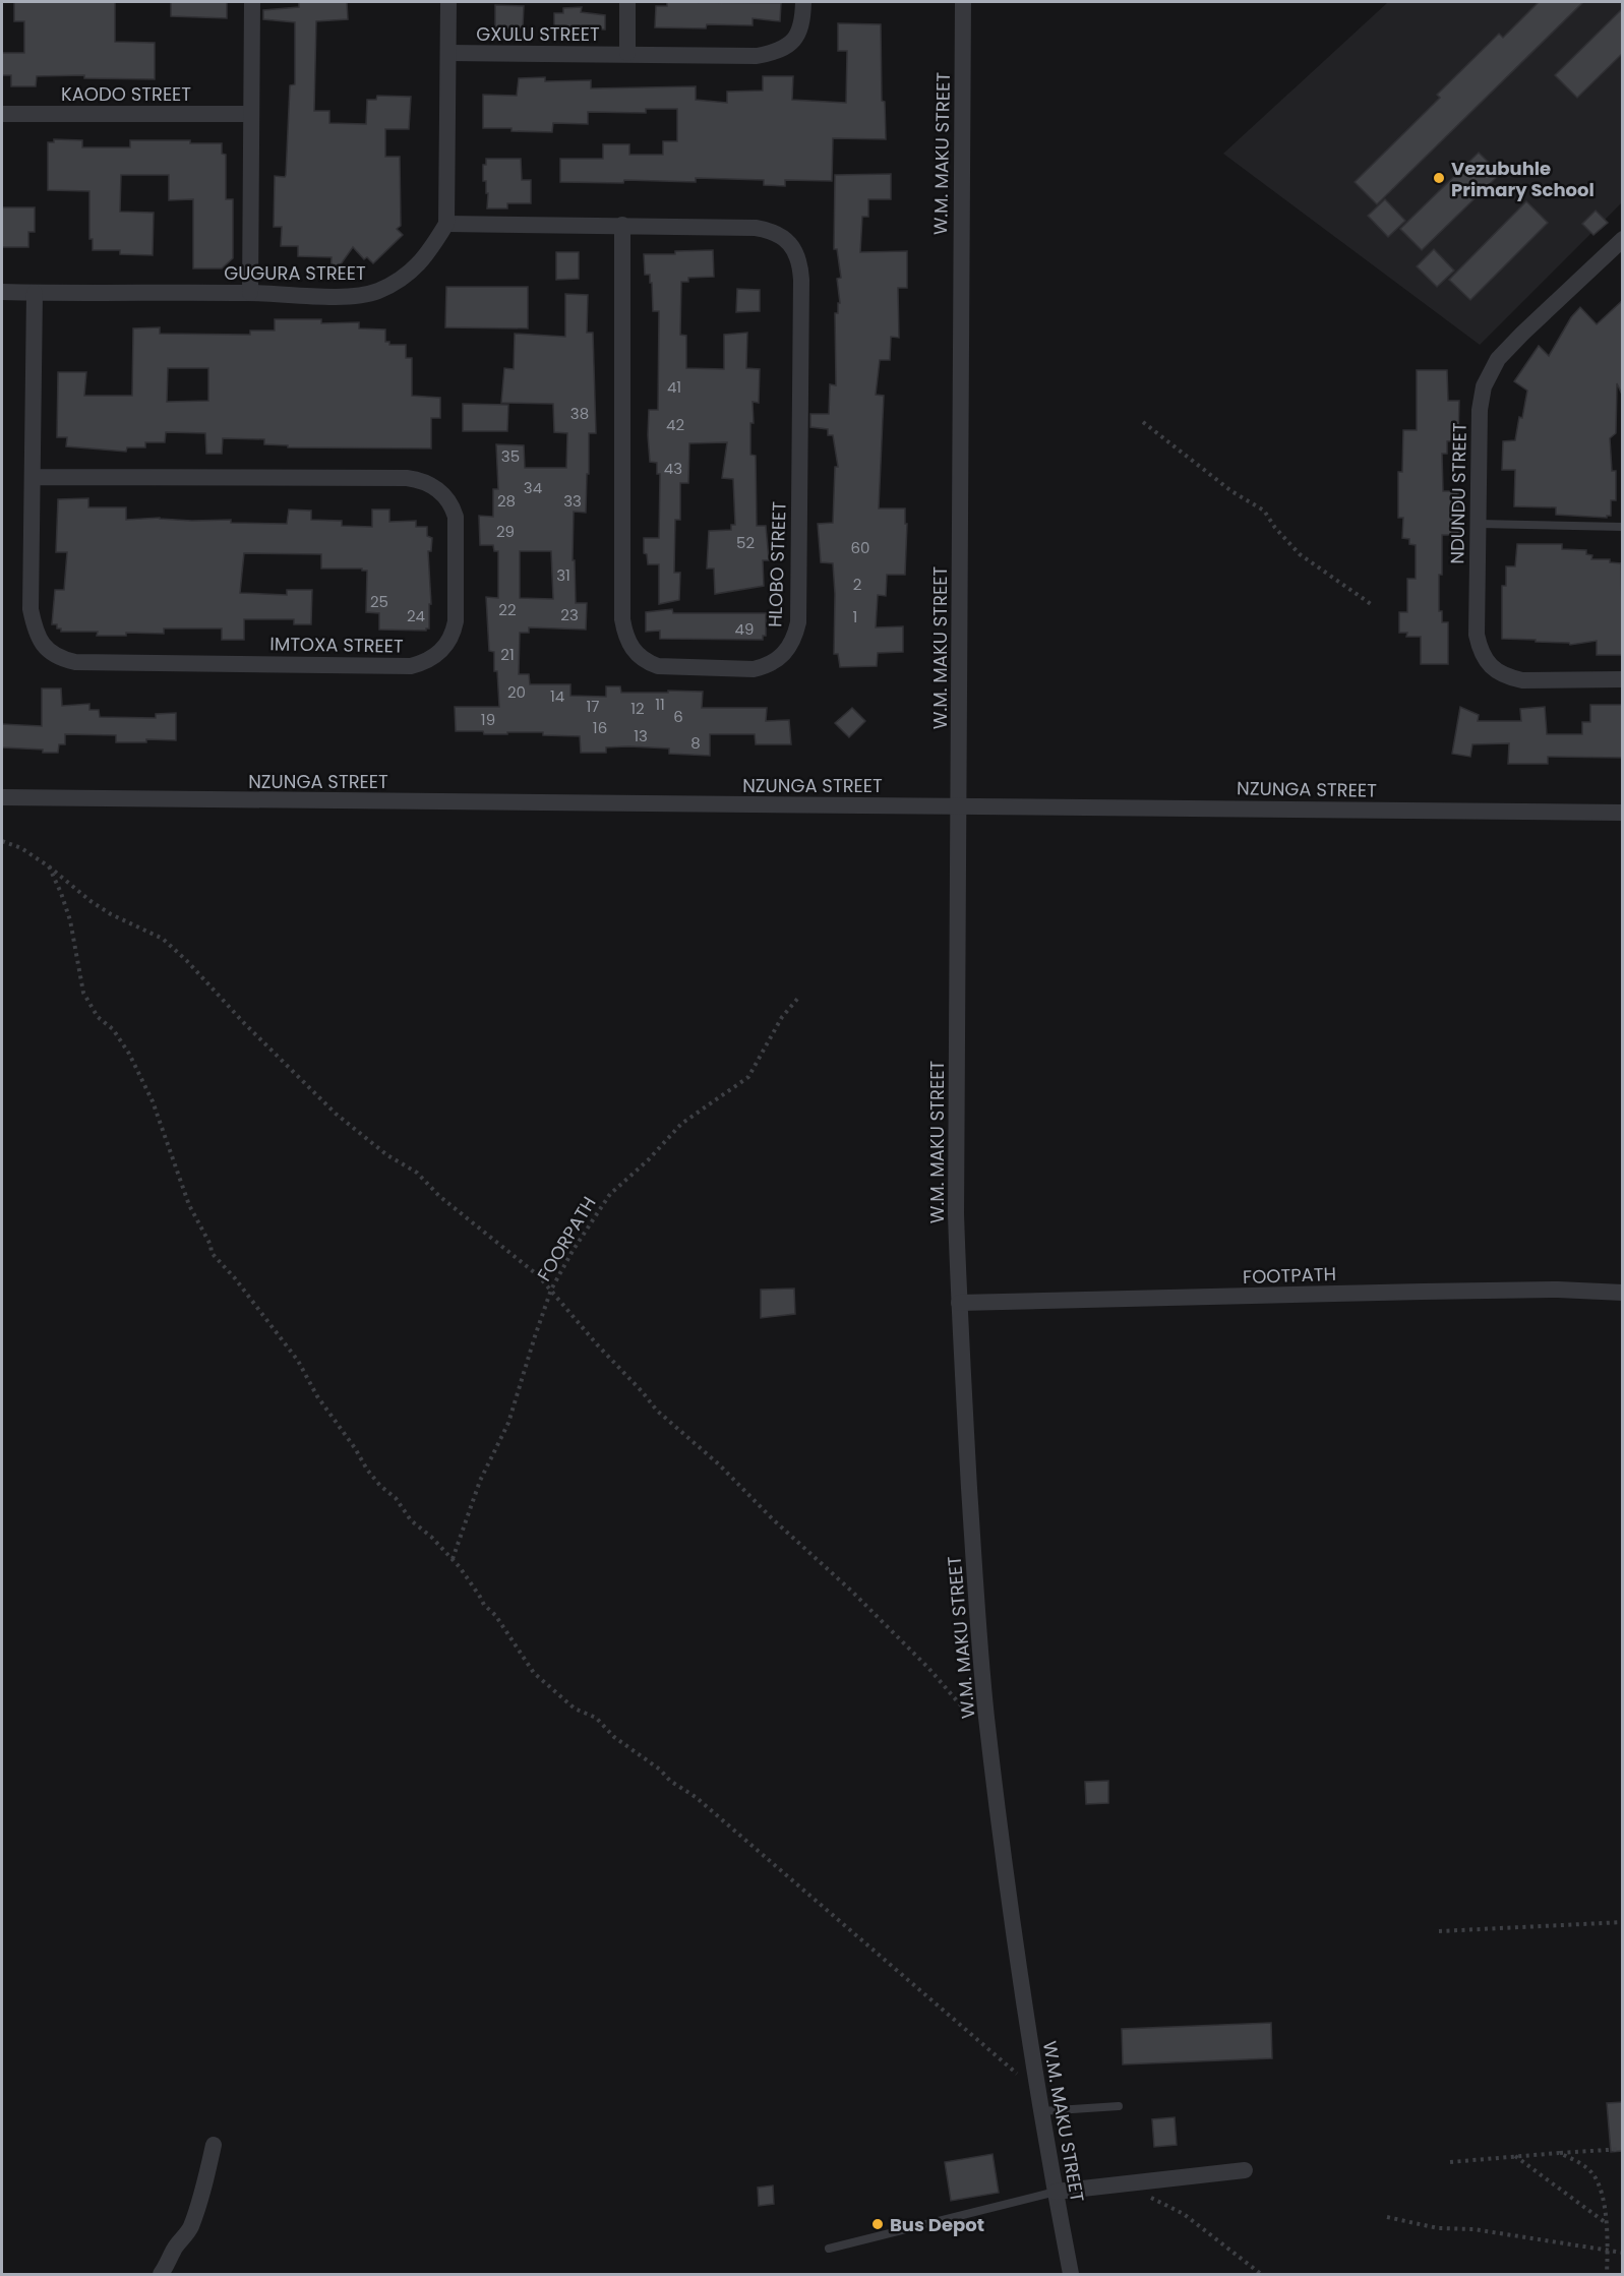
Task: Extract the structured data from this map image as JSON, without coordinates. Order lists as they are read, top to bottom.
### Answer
{
  "streets": {
    "street": [
      "GXULU STREET",
      "KAODO STREET",
      "W.M. MAKU STREET",
      "GUGURA STREET",
      "NDUNDU STREET",
      "HLOBO STREET",
      "IMTOXA STREET",
      "NZUNGA STREET",
      "FOOTPATH"
    ],
    "path": ["FOORPATH"]
  },
  "crossings": [
    ["W.M. MAKU STREET", "NZUNGA STREET"],
    ["W.M. MAKU STREET", "FOOTPATH"],
    ["GUGURA STREET", "HLOBO STREET"],
    ["GUGURA STREET", "IMTOXA STREET"]
  ],
  "places": ["Vezubuhle Primary School", "Bus Depot"],
  "house_numbers": [
    "41",
    "38",
    "42",
    "35",
    "43",
    "34",
    "28",
    "33",
    "29",
    "52",
    "60",
    "31",
    "2",
    "25",
    "22",
    "23",
    "24",
    "1",
    "49",
    "21",
    "20",
    "14",
    "11",
    "17",
    "12",
    "6",
    "19",
    "16",
    "13",
    "8"
  ]
}
